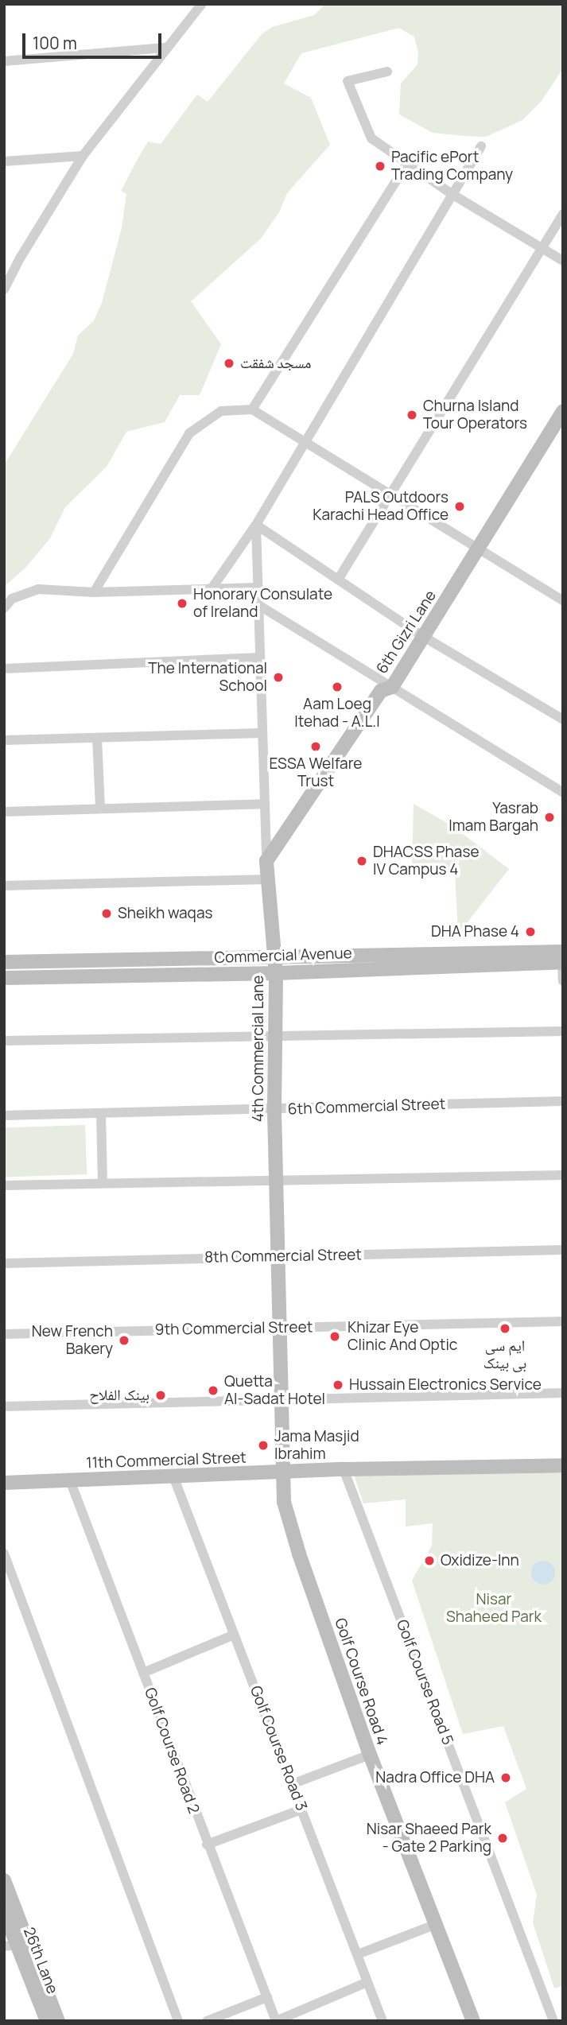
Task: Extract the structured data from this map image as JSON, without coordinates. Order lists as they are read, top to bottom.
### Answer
{
  "streets": {
    "street": [
      "6th Gizri Lane",
      "Commercial Avenue",
      "4th Commercial Lane",
      "6th Commercial Street",
      "8th Commercial Street",
      "9th Commercial Street",
      "11th Commercial Street",
      "Golf Course Road 4",
      "Golf Course Road 5",
      "Golf Course Road 3",
      "Golf Course Road 2",
      "26th Lane"
    ]
  },
  "crossings": [
    ["6th Gizri Lane", "4th Commercial Lane"],
    ["Commercial Avenue", "4th Commercial Lane"],
    ["4th Commercial Lane", "6th Commercial Street"],
    ["4th Commercial Lane", "8th Commercial Street"],
    ["4th Commercial Lane", "9th Commercial Street"],
    ["4th Commercial Lane", "11th Commercial Street"],
    ["4th Commercial Lane", "Golf Course Road 4"],
    ["11th Commercial Street", "Golf Course Road 4"],
    ["11th Commercial Street", "Golf Course Road 5"],
    ["11th Commercial Street", "Golf Course Road 3"],
    ["11th Commercial Street", "Golf Course Road 2"]
  ],
  "parks": ["Nisar Shaheed Park"],
  "places": [
    "Pacific ePort Trading Company",
    "مسجد شفقت",
    "Churna Island Tour Operators",
    "PALS Outdoors Karachi Head Office",
    "Honorary Consulate of Ireland",
    "The International School",
    "Aam Loeg Itehad - A.L.I",
    "ESSA Welfare Trust",
    "Yasrab Imam Bargah",
    "DHACSS Phase IV Campus 4",
    "Sheikh waqas",
    "DHA Phase 4",
    "ایم سی بی بینک",
    "Khizar Eye Clinic And Optic",
    "New French Bakery",
    "Hussain Electronics Service",
    "Quetta Al-Sadat Hotel",
    "بینک الفلاح",
    "Jama Masjid Ibrahim",
    "Oxidize-Inn",
    "Nadra Office DHA",
    "Nisar Shaeed Park - Gate 2 Parking"
  ],
  "scale_bar": "100 m"
}
